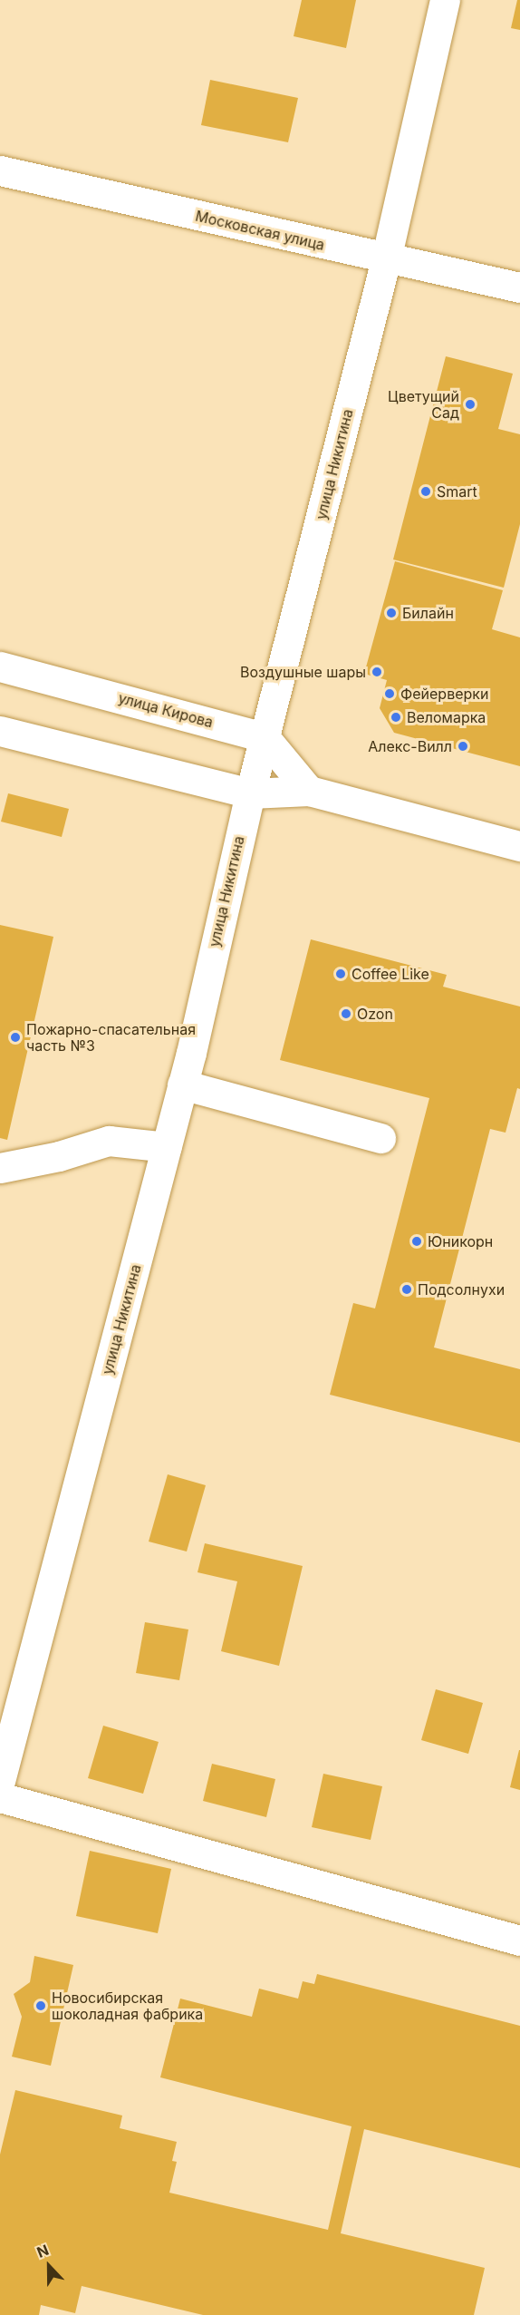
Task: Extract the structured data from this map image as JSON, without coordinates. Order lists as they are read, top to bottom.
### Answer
{
  "streets": {
    "main road": ["Московская улица", "улица Никитина", "улица Кирова"]
  },
  "crossings": [
    ["Московская улица", "улица Никитина"],
    ["улица Никитина", "улица Кирова"]
  ],
  "places": [
    "Цветущий Сад",
    "Smart",
    "Билайн",
    "Воздушные шары",
    "Фейерверки",
    "Веломарка",
    "Алекс-Вилл",
    "Coffee Like",
    "Ozon",
    "Пожарно-спасательная часть №3",
    "Юникорн",
    "Подсолнухи",
    "Новосибирская шоколадная фабрика"
  ],
  "north": "top"
}
